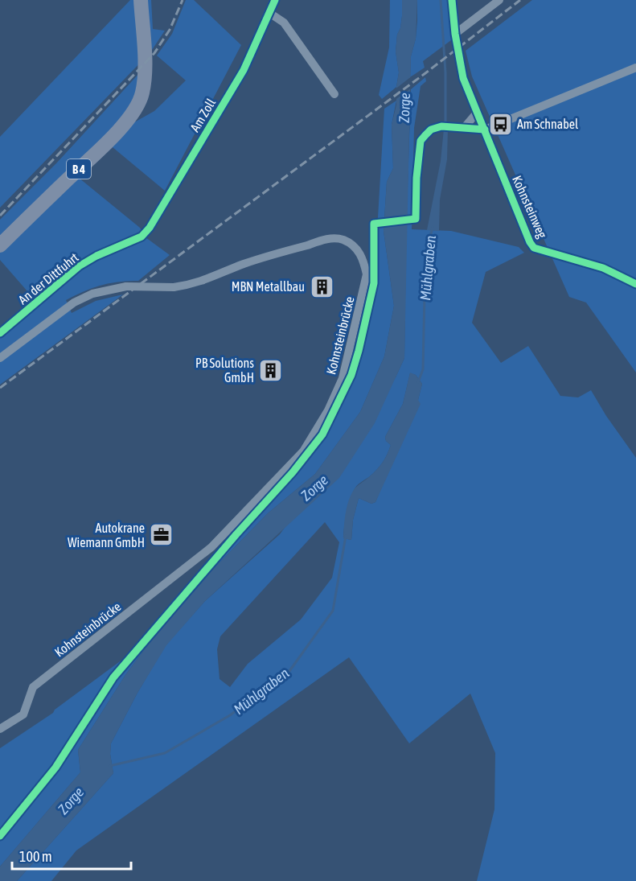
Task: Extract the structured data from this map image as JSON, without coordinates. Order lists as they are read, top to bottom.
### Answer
{
  "streets": {
    "main road": ["B 4"],
    "street": [
      "Am Zoll",
      "Kohnsteinweg",
      "An der Dittfuhrt",
      "Kohnsteinbrücke"
    ]
  },
  "crossings": [
    ["Am Zoll", "An der Dittfuhrt"]
  ],
  "water": ["Zorge", "Mühlgraben"],
  "places": {
    "bus stop": ["Am Schnabel"],
    "building": ["MBN Metallbau", "PB Solutions GmbH"],
    "office": ["Autokrane Wiemann GmbH"]
  },
  "scale_bar": "100 m"
}
